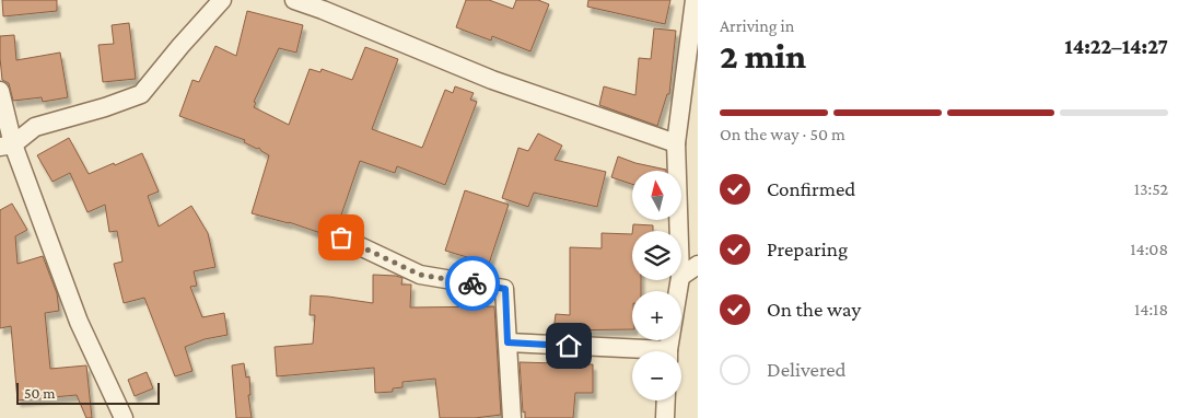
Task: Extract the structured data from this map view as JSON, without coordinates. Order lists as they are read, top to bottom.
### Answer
{
  "scale_bar": "50 m",
  "north": "top",
  "page": {
    "heading": ["2 min", "Arriving in", "14:22–14:27"],
    "bar": "On the way · 50 m",
    "list": [
      ["Confirmed", "13:52"],
      ["Preparing", "14:08"],
      ["On the way", "14:18"],
      "Delivered"
    ],
    "map_buttons": ["+", "−"],
    "scale": "50 m"
  }
}
